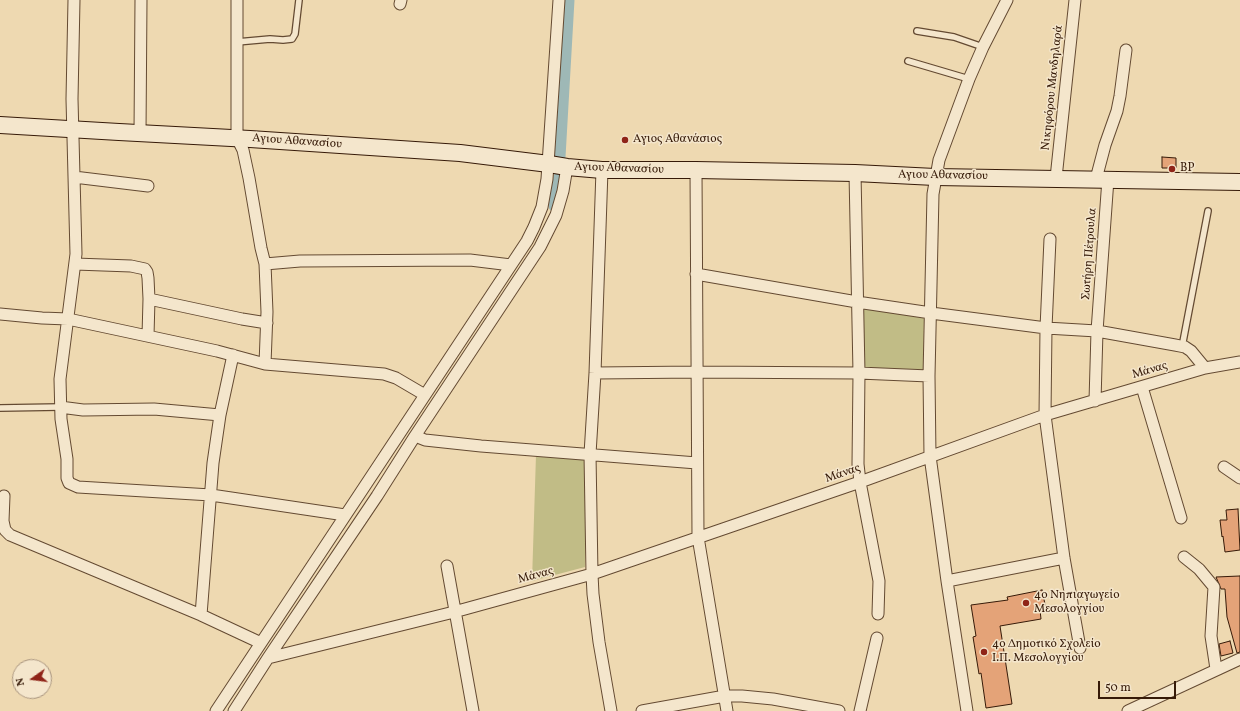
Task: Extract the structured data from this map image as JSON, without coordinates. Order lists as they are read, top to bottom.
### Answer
{
  "streets": {
    "main road": ["Αγιου Αθανασίου"],
    "street": ["Νικηφόρου Μανδηλαρά", "Σωτήρη Πέτρουλα", "Μάνας"]
  },
  "crossings": [
    ["Νικηφόρου Μανδηλαρά", "Αγιου Αθανασίου"],
    ["Αγιου Αθανασίου", "Σωτήρη Πέτρουλα"],
    ["Σωτήρη Πέτρουλα", "Μάνας"]
  ],
  "places": [
    "Αγιος Αθανάσιος",
    "BP",
    "4ο Νηπιαγωγείο Μεσολογγίου",
    "4ο Δημοτικό Σχολείο Ι.Π. Μεσολογγίου"
  ],
  "scale_bar": "50 m",
  "north": "left"
}
